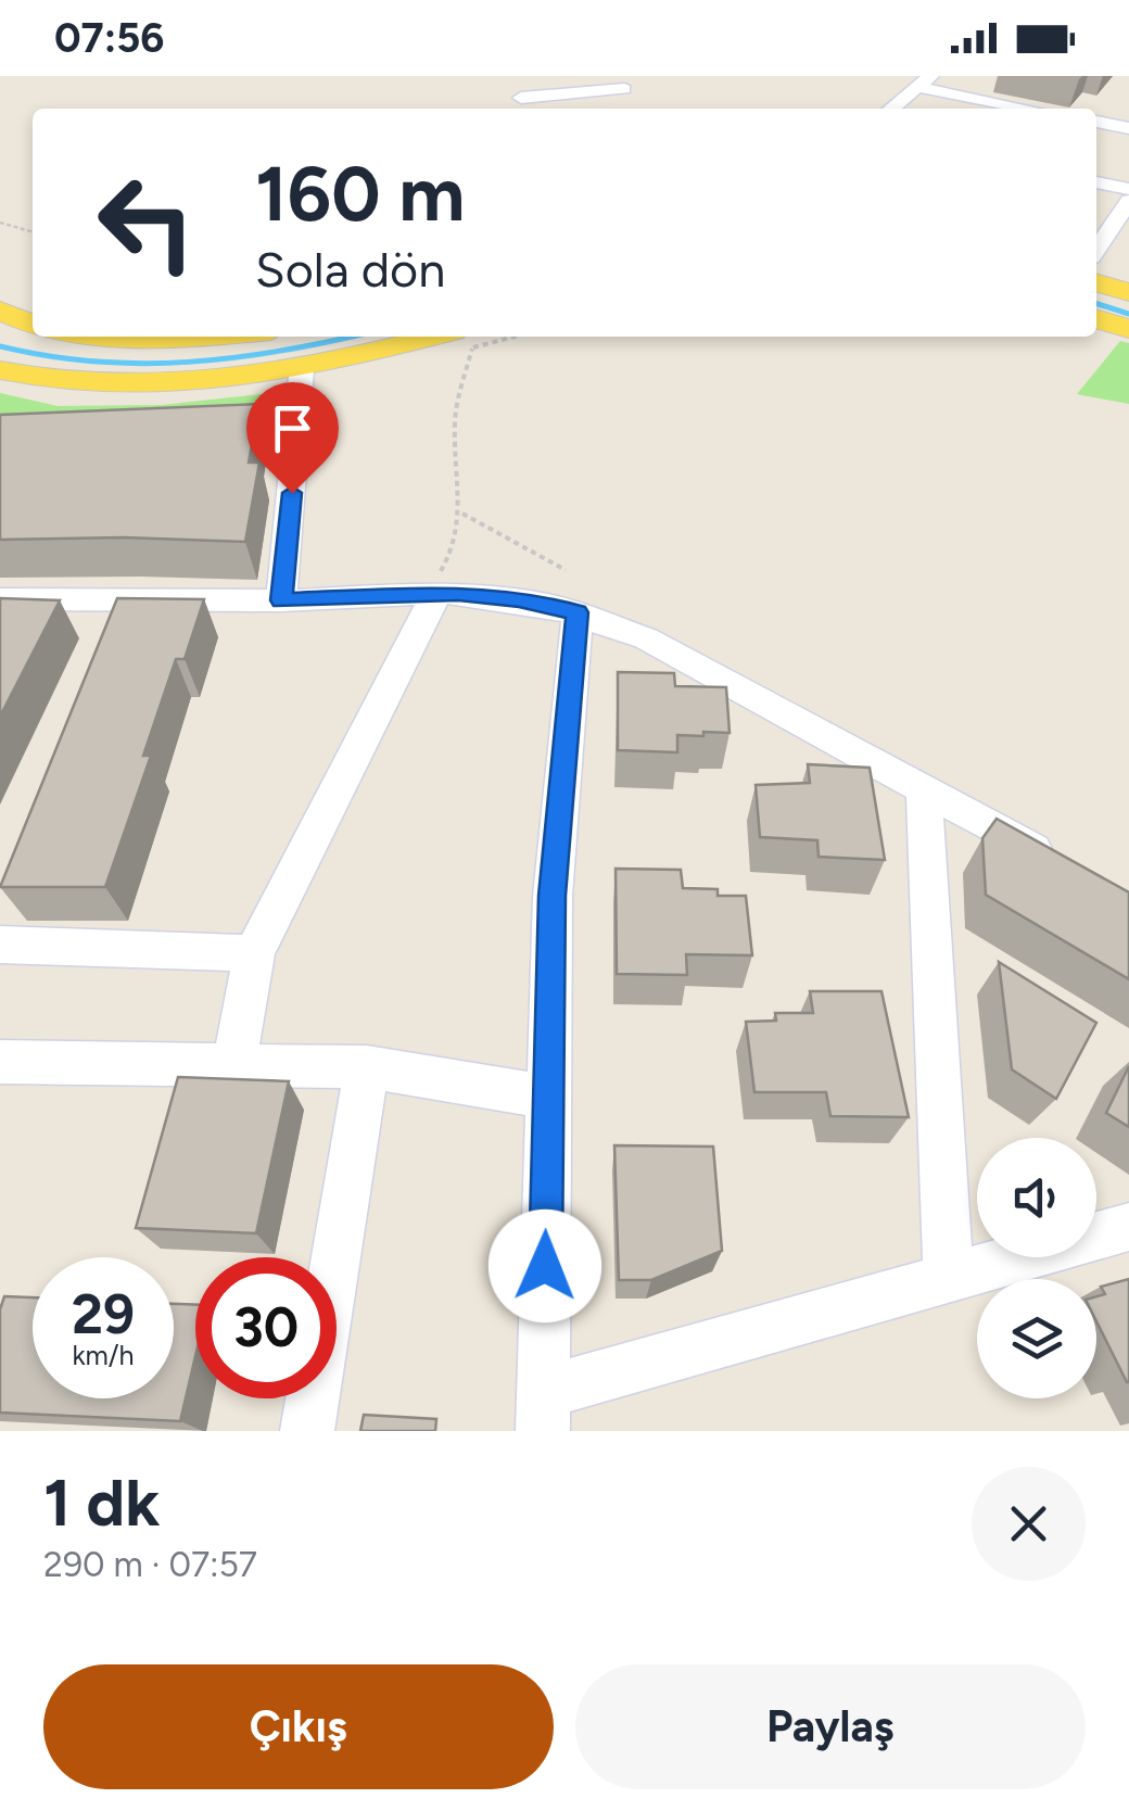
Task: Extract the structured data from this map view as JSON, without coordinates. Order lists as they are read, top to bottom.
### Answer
{
  "page": {
    "status": "07:56",
    "turn": ["160 m", "Sola dön"],
    "speed": "29 km/h",
    "limit": "30",
    "heading": ["1 dk", "290 m · 07:57"],
    "buttons": ["Çıkış", "Paylaş"]
  }
}
